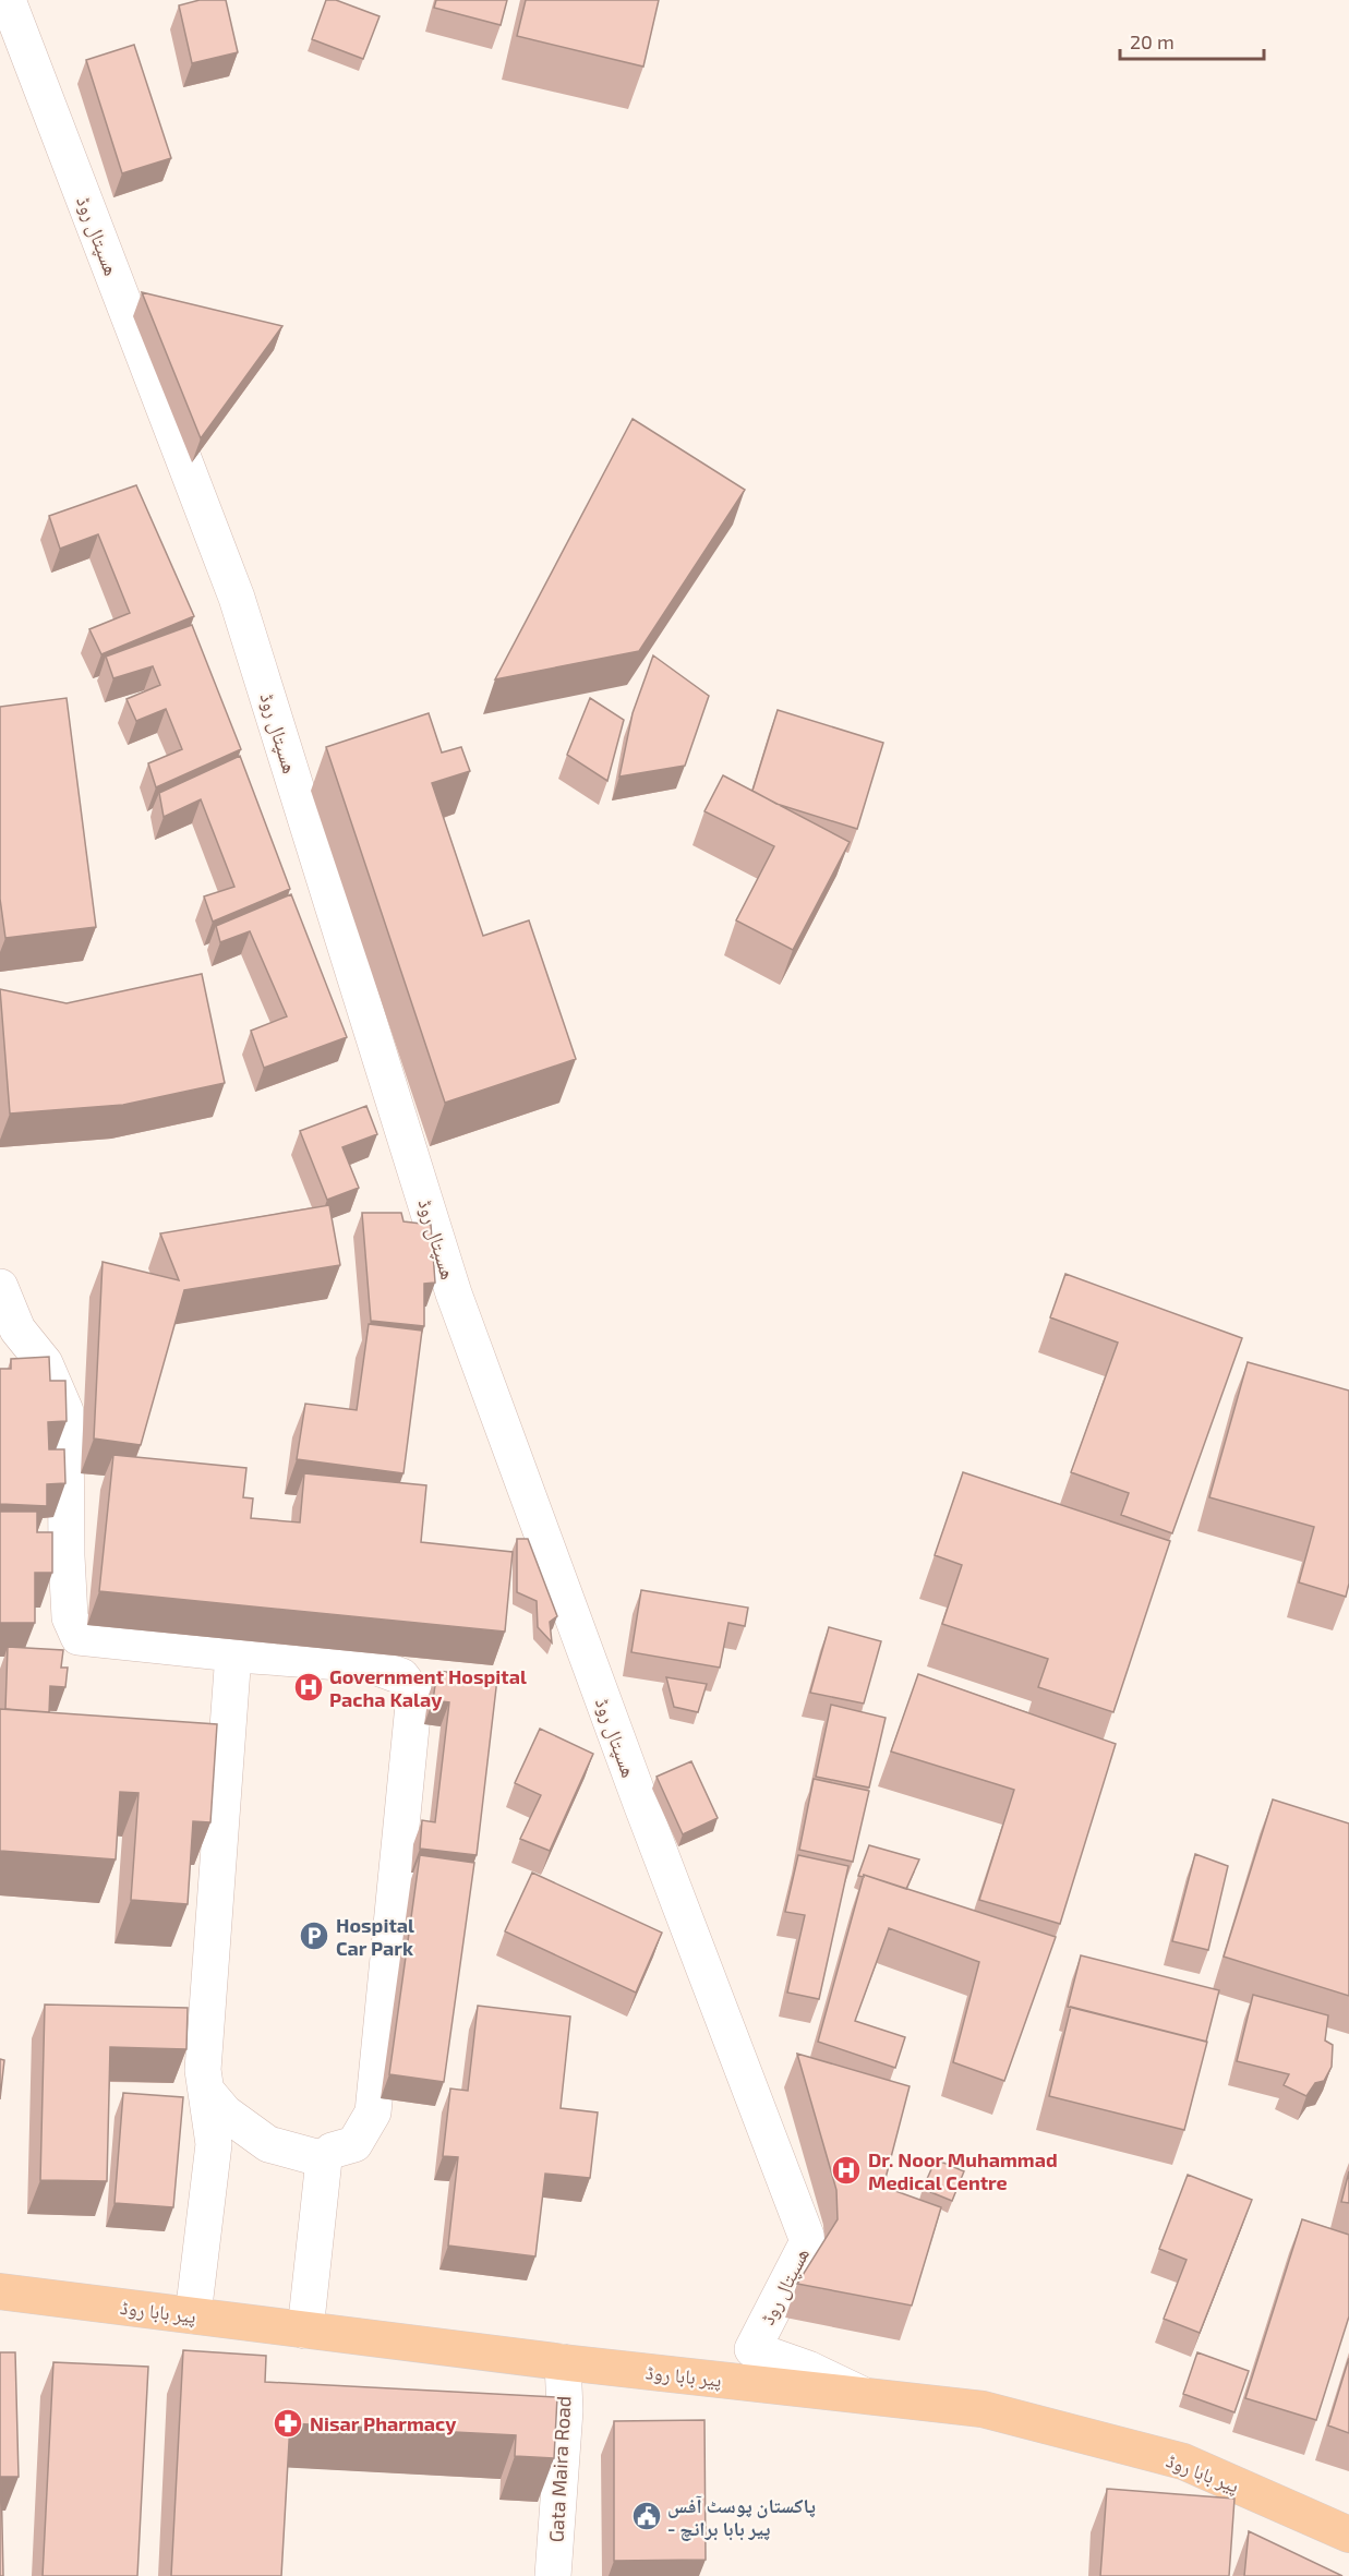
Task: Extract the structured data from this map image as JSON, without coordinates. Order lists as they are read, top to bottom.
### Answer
{
  "streets": {
    "main road": ["پیر بابا روڈ"],
    "street": ["ھسپتال روڈ", "Gata Maira Road"]
  },
  "crossings": [
    ["ھسپتال روڈ", "پیر بابا روڈ"],
    ["پیر بابا روڈ", "Gata Maira Road"]
  ],
  "places": {
    "hospital": ["Government Hospital Pacha Kalay", "Dr. Noor Muhammad Medical Centre"],
    "parking": ["Hospital Car Park"],
    "pharmacy": ["Nisar Pharmacy"],
    "public building": ["پاکستان پوسٹ آفس - پیر بابا برانچ"]
  },
  "scale_bar": "20 m"
}
